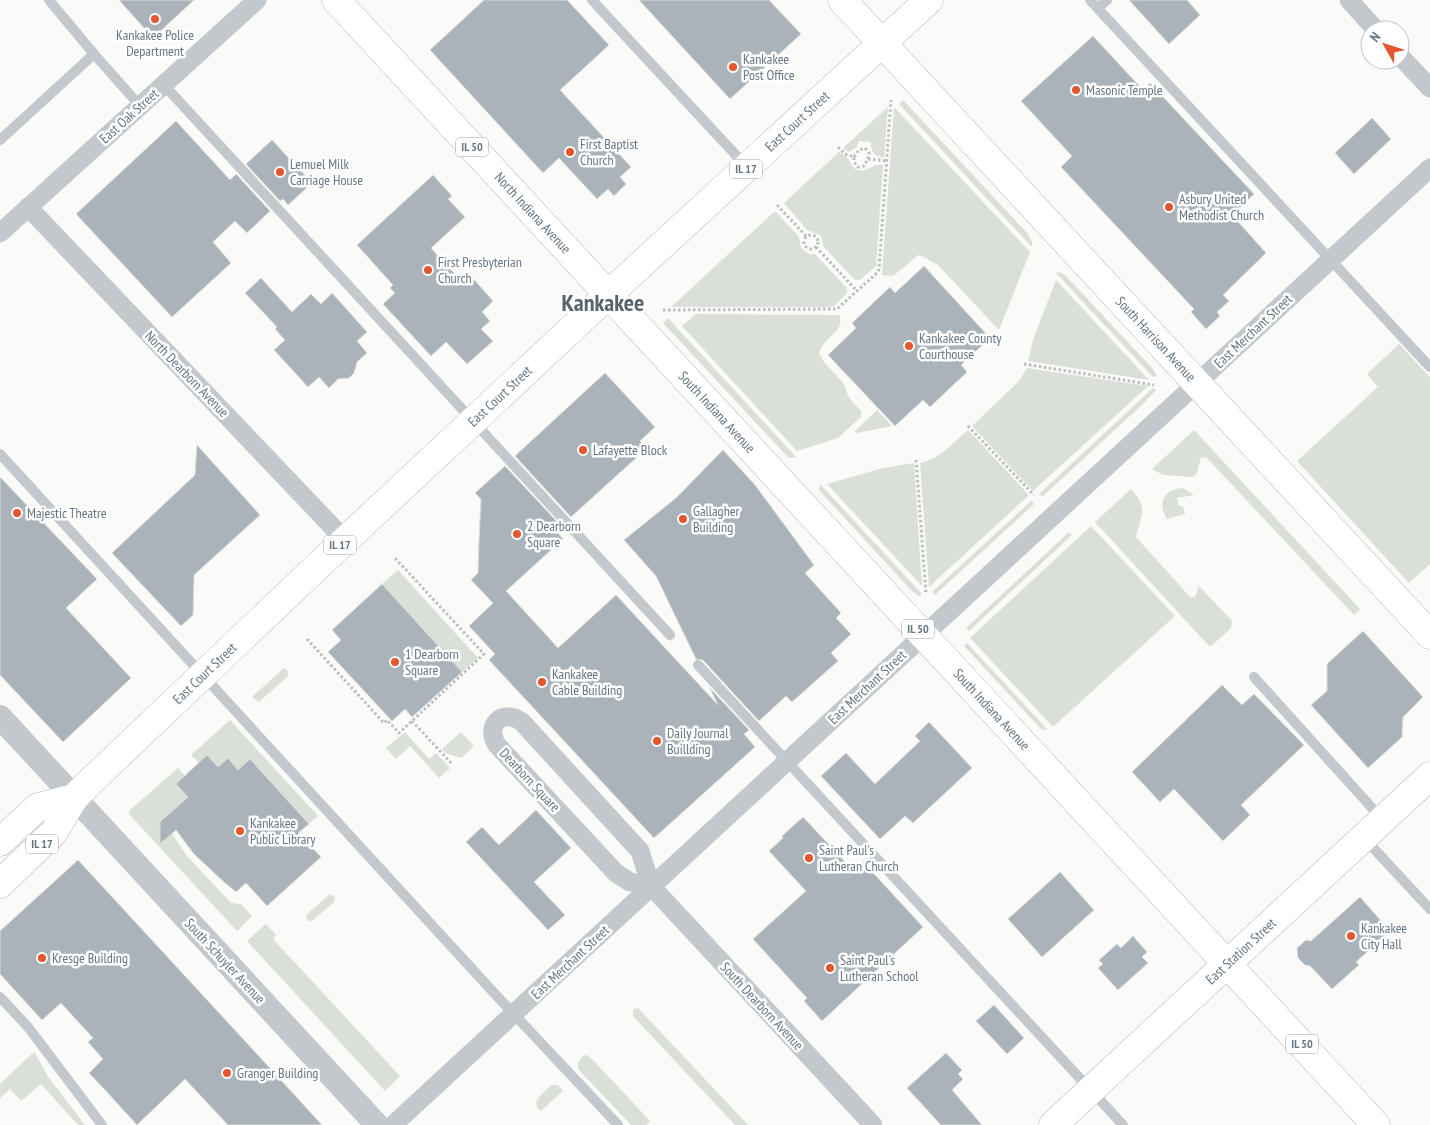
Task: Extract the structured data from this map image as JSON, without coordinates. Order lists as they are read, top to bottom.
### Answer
{
  "streets": {
    "main road": [
      "East Court Street",
      "IL 50",
      "IL 17",
      "North Indiana Avenue",
      "South Harrison Avenue",
      "South Indiana Avenue",
      "East Station Street"
    ],
    "street": [
      "East Oak Street",
      "East Merchant Street",
      "North Dearborn Avenue",
      "Dearborn Square",
      "South Schuyler Avenue",
      "South Dearborn Avenue"
    ]
  },
  "crossings": [
    ["East Oak Street", "North Dearborn Avenue"],
    ["East Court Street", "North Indiana Avenue"],
    ["East Court Street", "South Harrison Avenue"],
    ["East Court Street", "North Dearborn Avenue"],
    ["East Court Street", "South Indiana Avenue"],
    ["East Court Street", "South Schuyler Avenue"],
    ["North Indiana Avenue", "South Indiana Avenue"],
    ["East Merchant Street", "South Harrison Avenue"],
    ["East Merchant Street", "South Indiana Avenue"],
    ["East Merchant Street", "Dearborn Square"],
    ["East Merchant Street", "South Dearborn Avenue"],
    ["South Indiana Avenue", "East Station Street"],
    ["Dearborn Square", "South Dearborn Avenue"]
  ],
  "districts": ["Kankakee"],
  "places": [
    "Kankakee Police Department",
    "Kankakee Post Office",
    "Masonic Temple",
    "First Baptist Church",
    "Lemuel Milk Carriage House",
    "Asbury United Methodist Church",
    "First Presbyterian Church",
    "Kankakee County Courthouse",
    "Lafayette Block",
    "Majestic Theatre",
    "Gallagher Building",
    "2 Dearborn Square",
    "1 Dearborn Square",
    "Kankakee Cable Building",
    "Daily Journal Buillding",
    "Kankakee Public Library",
    "Saint Paul's Lutheran Church",
    "Kankakee City Hall",
    "Kresge Building",
    "Saint Paul's Lutheran School",
    "Granger Building"
  ],
  "north": "top left"
}
